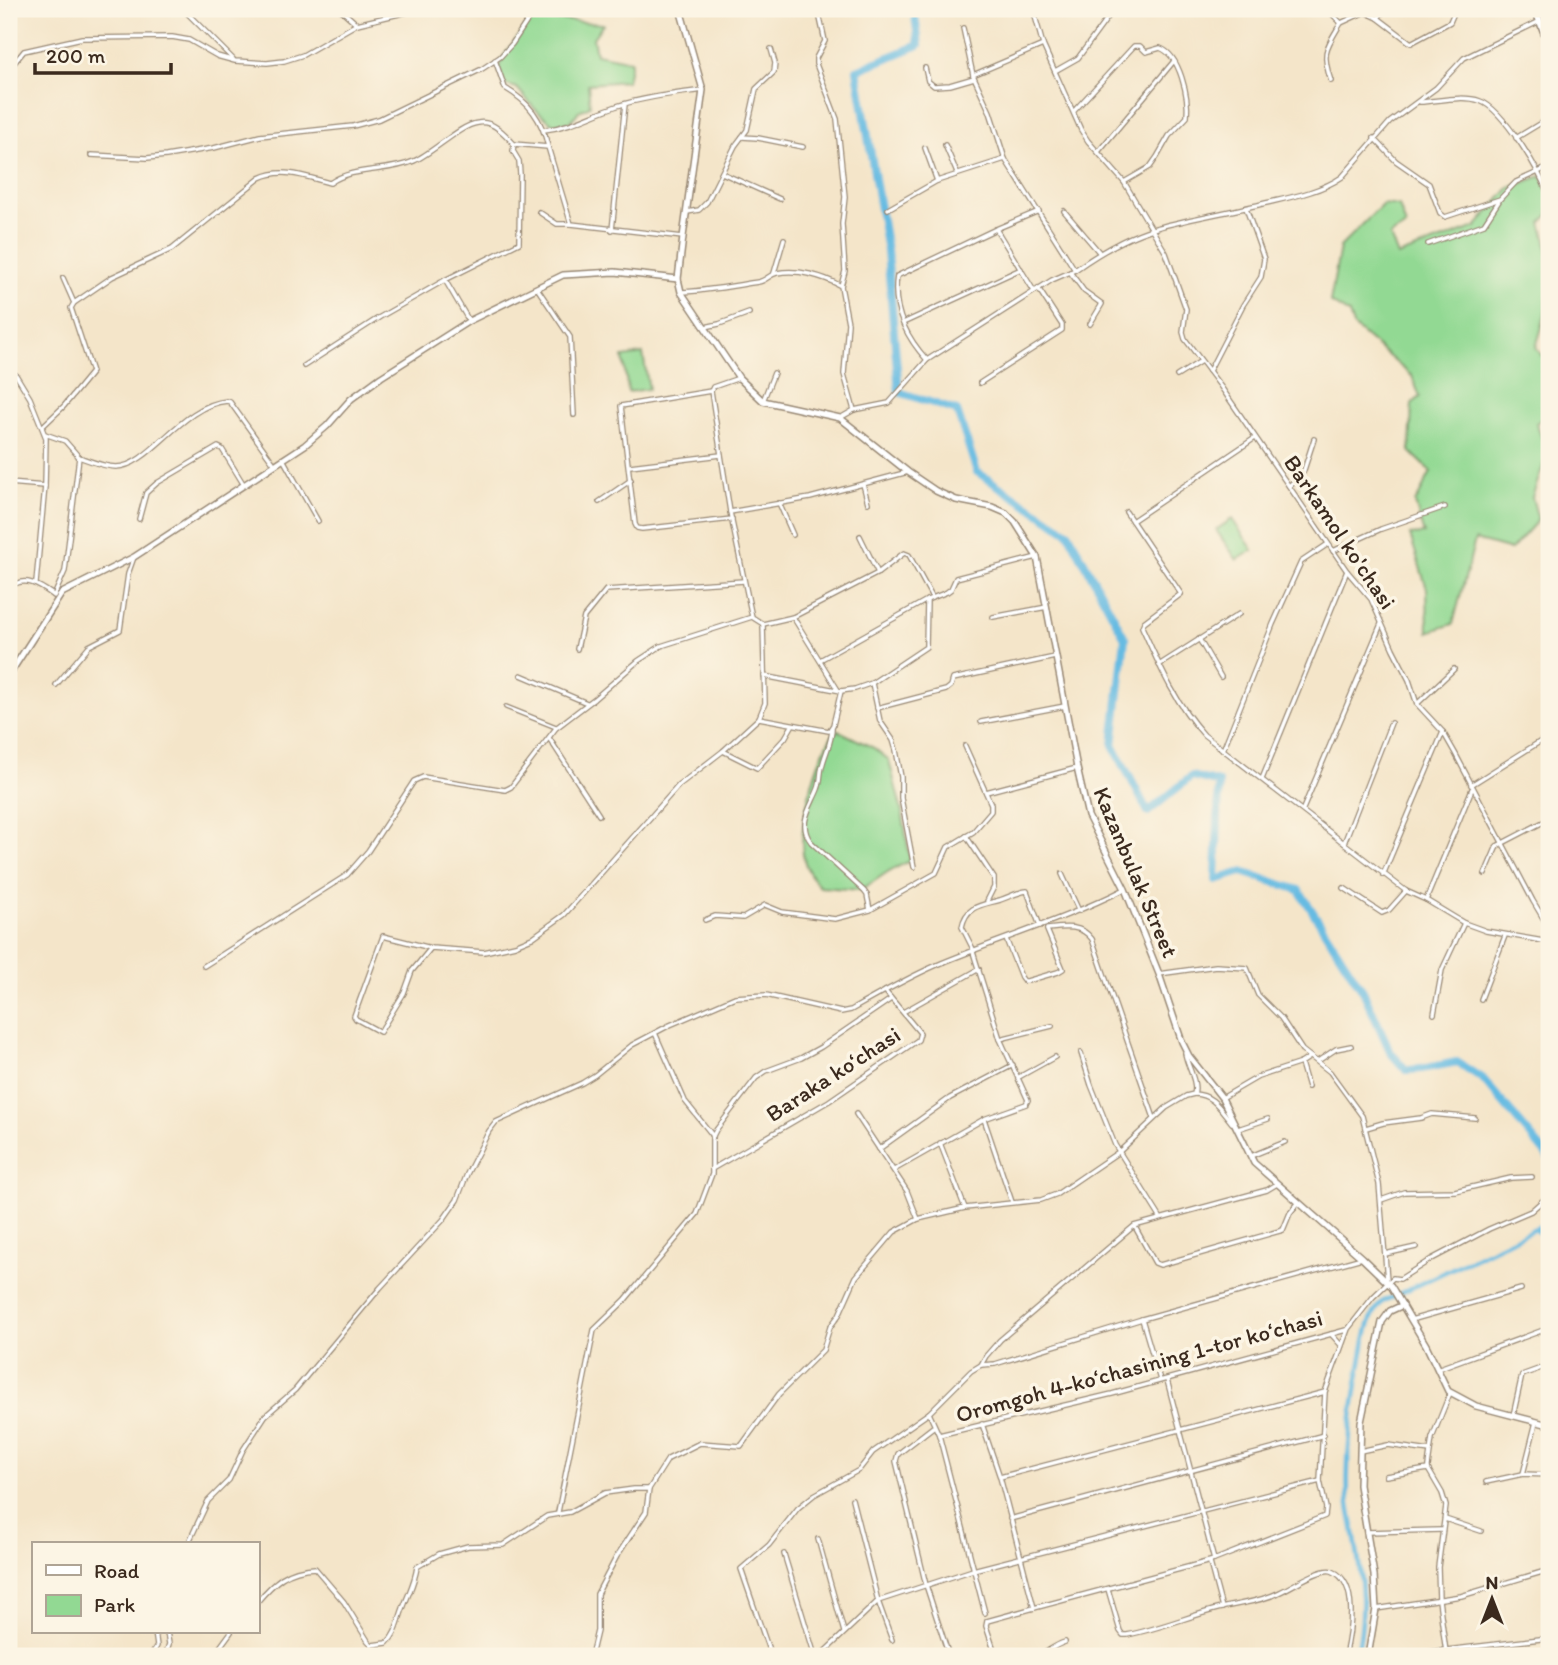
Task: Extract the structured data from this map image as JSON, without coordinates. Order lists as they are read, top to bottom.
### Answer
{
  "streets": {
    "main road": ["Kazanbulak Street"],
    "street": ["Barkamol ko'chasi", "Baraka koʻchasi", "Oromgoh 4-koʻchasining 1-tor koʻchasi"]
  },
  "legend": ["Road", "Park"],
  "scale_bar": "200 m",
  "north": "top"
}
